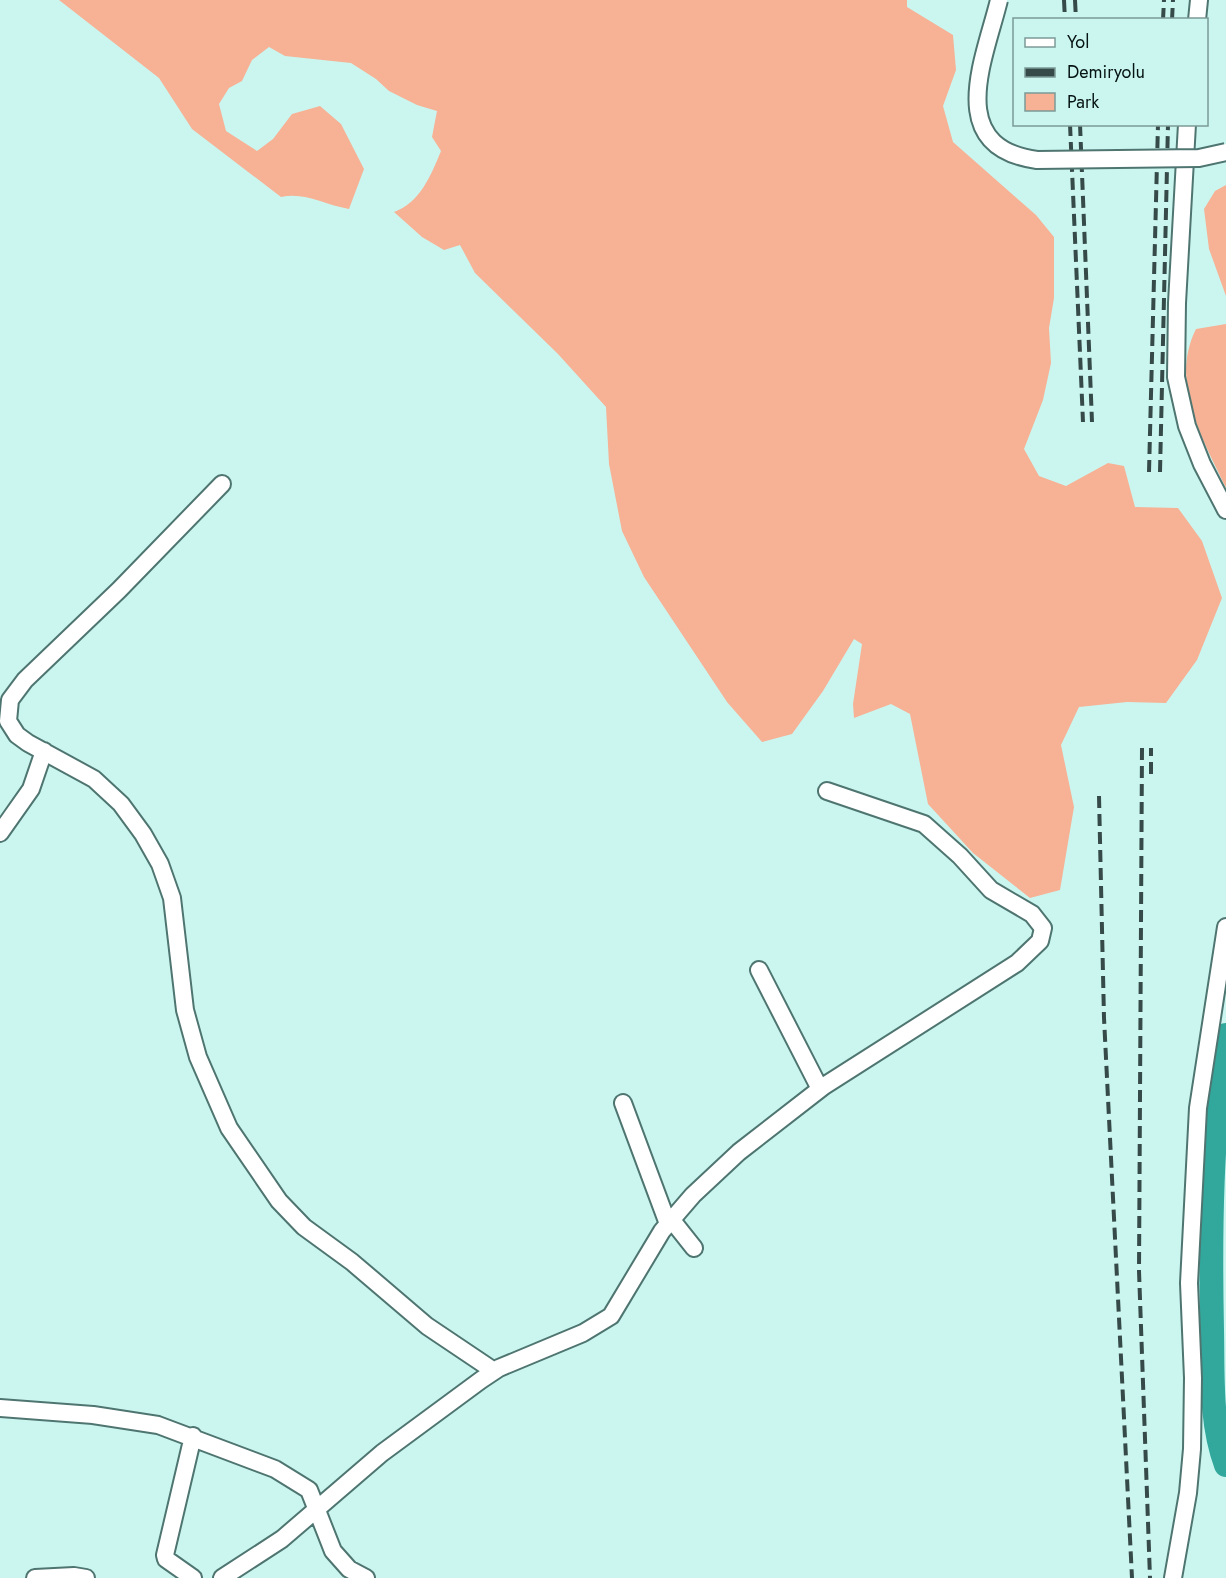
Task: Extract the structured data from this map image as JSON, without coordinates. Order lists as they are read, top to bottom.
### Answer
{
  "legend": ["Yol", "Demiryolu", "Park"]
}
